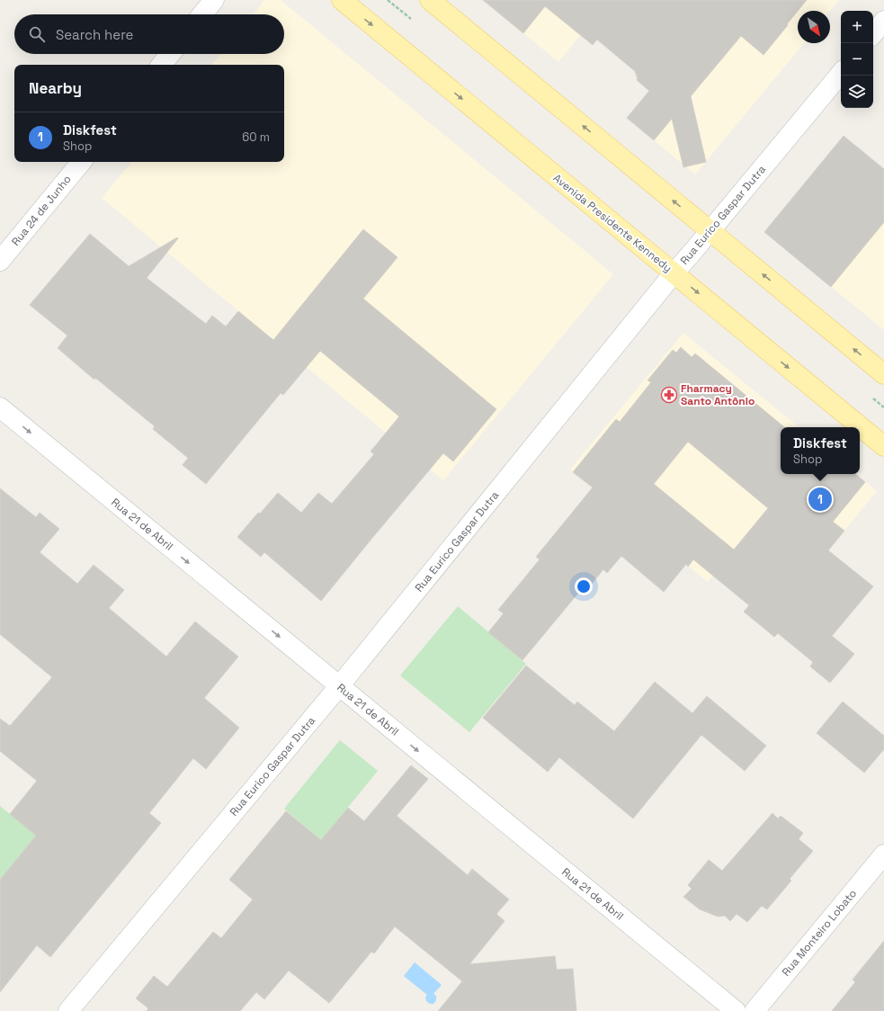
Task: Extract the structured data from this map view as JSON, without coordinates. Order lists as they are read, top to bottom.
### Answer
{
  "streets": {
    "main road": ["Avenida Presidente Kennedy"],
    "street": [
      "Rua 24 de Junho",
      "Rua Eurico Gaspar Dutra",
      "Rua 21 de Abril",
      "Rua Monteiro Lobato"
    ]
  },
  "crossings": [
    ["Rua Eurico Gaspar Dutra", "Avenida Presidente Kennedy"],
    ["Rua Eurico Gaspar Dutra", "Rua 21 de Abril"]
  ],
  "one_way": ["Rua 21 de Abril"],
  "places": {
    "pharmacy": ["Fharmacy Santo Antônio"]
  },
  "north": "bottom right",
  "page": {
    "map_buttons": ["+", "−"],
    "search": "Search here",
    "heading": "Nearby",
    "list": [
      {
        "mark": "1",
        "name": "Diskfest",
        "note": "Shop",
        "value": "60 m"
      }
    ],
    "popup": ["Diskfest", "Shop"],
    "pins": "1"
  }
}
